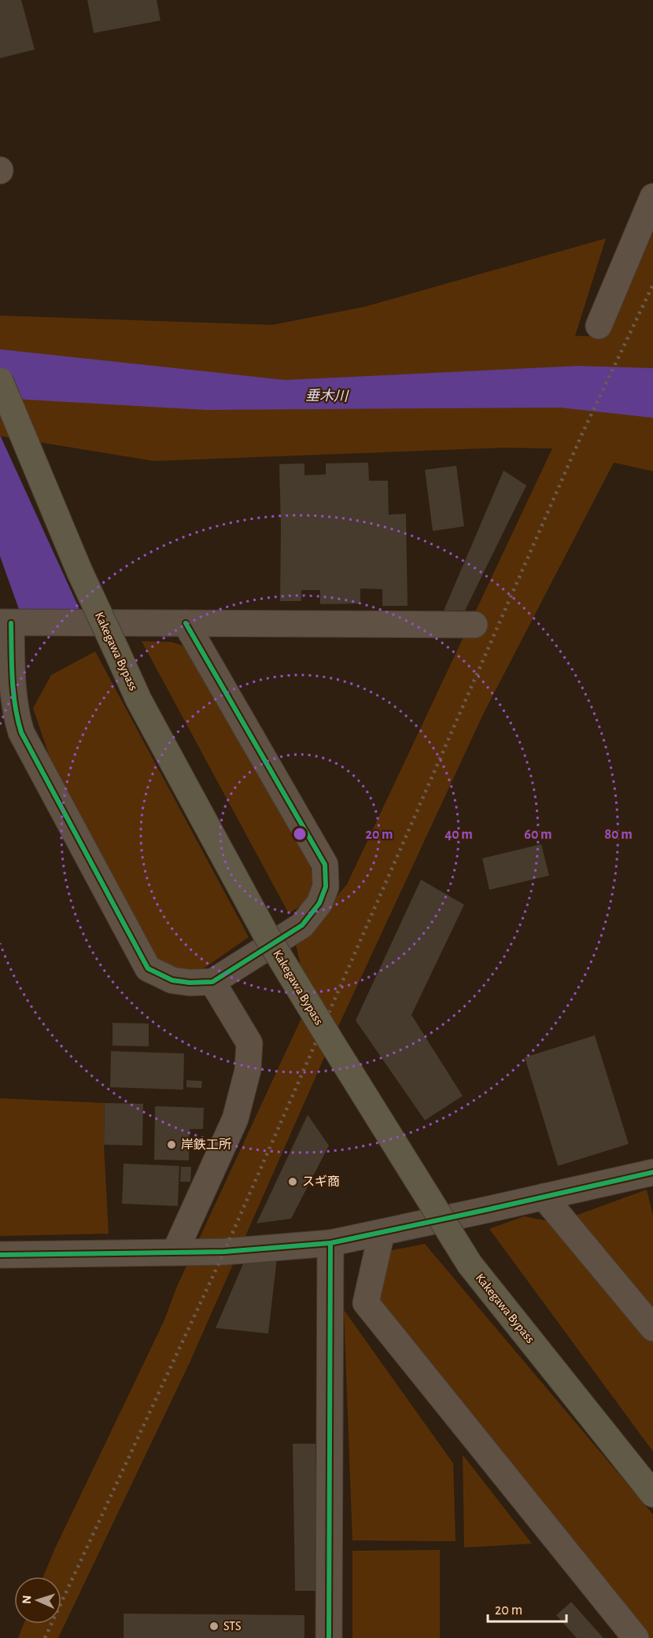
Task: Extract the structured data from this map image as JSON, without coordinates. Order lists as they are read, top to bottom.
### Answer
{
  "streets": {
    "highway": ["Kakegawa Bypass"]
  },
  "water": ["垂木川"],
  "places": ["岸鉄工所", "スギ商", "STS"],
  "scale_bar": "20 m",
  "north": "left",
  "rings": [
    "20 m",
    "40 m",
    "60 m",
    "80 m"
  ]
}
